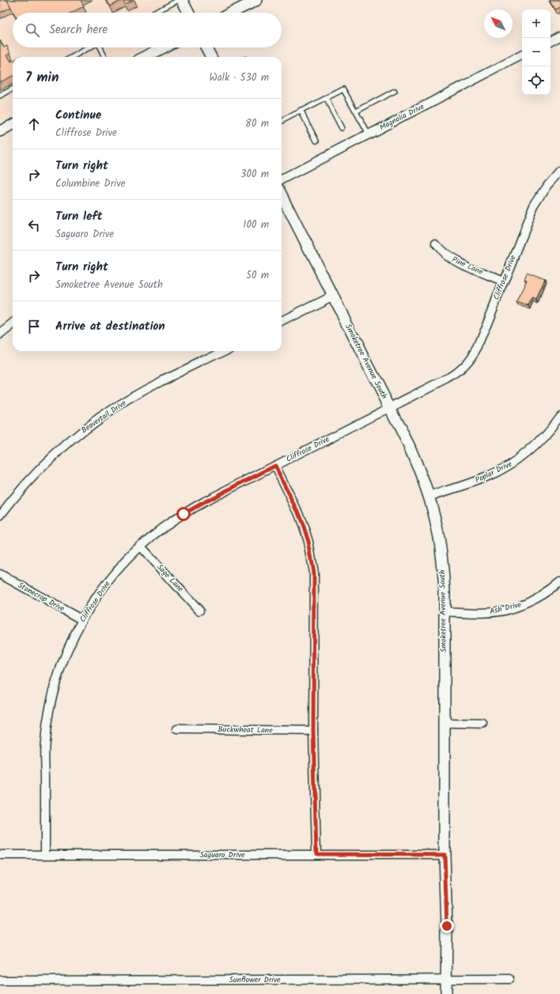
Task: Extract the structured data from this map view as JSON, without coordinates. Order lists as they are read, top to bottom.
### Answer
{
  "streets": {
    "street": [
      "Magnolia Drive",
      "Pine Lane",
      "Cliffrose Drive",
      "Smoketree Avenue South",
      "Beavertail Drive",
      "Poplar Drive",
      "Sage Lane",
      "Stonecrop Drive",
      "Ash Drive",
      "Buckwheat Lane",
      "Saguaro Drive",
      "Sunflower Drive"
    ]
  },
  "crossings": [
    ["Pine Lane", "Cliffrose Drive"],
    ["Cliffrose Drive", "Smoketree Avenue South"],
    ["Cliffrose Drive", "Sage Lane"],
    ["Cliffrose Drive", "Stonecrop Drive"],
    ["Cliffrose Drive", "Saguaro Drive"],
    ["Smoketree Avenue South", "Poplar Drive"],
    ["Smoketree Avenue South", "Ash Drive"],
    ["Smoketree Avenue South", "Saguaro Drive"],
    ["Smoketree Avenue South", "Sunflower Drive"]
  ],
  "north": "top left",
  "page": {
    "map_buttons": ["+", "−"],
    "search": "Search here",
    "heading": ["7 min", "Walk · 530 m"],
    "list": [
      ["Continue", "Cliffrose Drive", "80 m"],
      ["Turn right", "Columbine Drive", "300 m"],
      ["Turn left", "Saguaro Drive", "100 m"],
      ["Turn right", "Smoketree Avenue South", "50 m"],
      "Arrive at destination"
    ]
  }
}
